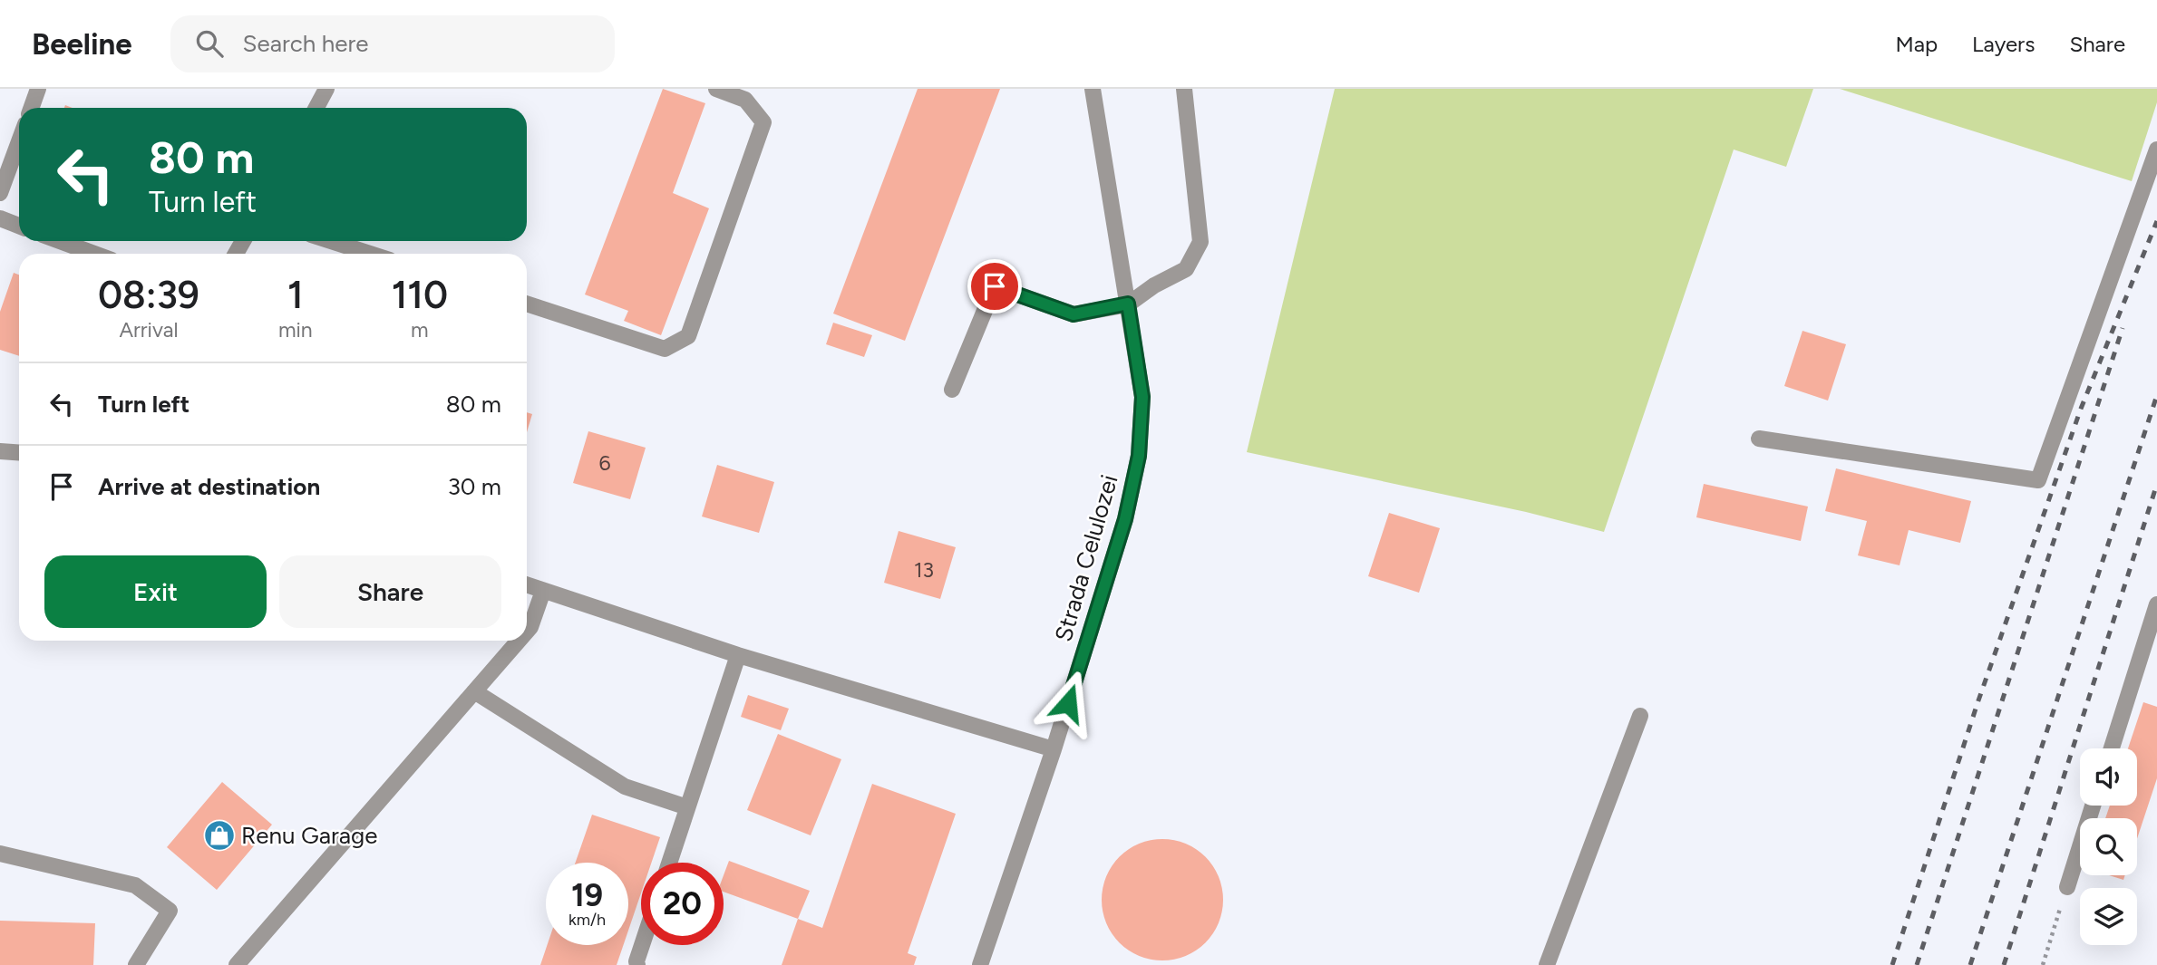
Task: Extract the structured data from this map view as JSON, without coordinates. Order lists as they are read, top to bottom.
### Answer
{
  "streets": {
    "lane": ["Strada Celulozei"]
  },
  "places": {
    "shop": ["Renu Garage"]
  },
  "house_numbers": ["6", "13"],
  "page": {
    "header": "Beeline",
    "search": "Search here",
    "nav": ["Map", "Layers", "Share"],
    "turn": ["80 m", "Turn left"],
    "eta": [
      "08:39",
      "Arrival",
      "1",
      "min",
      "110",
      "m"
    ],
    "list": [
      {
        "name": "Turn left",
        "value": "80 m"
      },
      {
        "name": "Arrive at destination",
        "value": "30 m"
      }
    ],
    "buttons": ["Exit", "Share"],
    "speed": "19 km/h",
    "limit": "20"
  }
}
